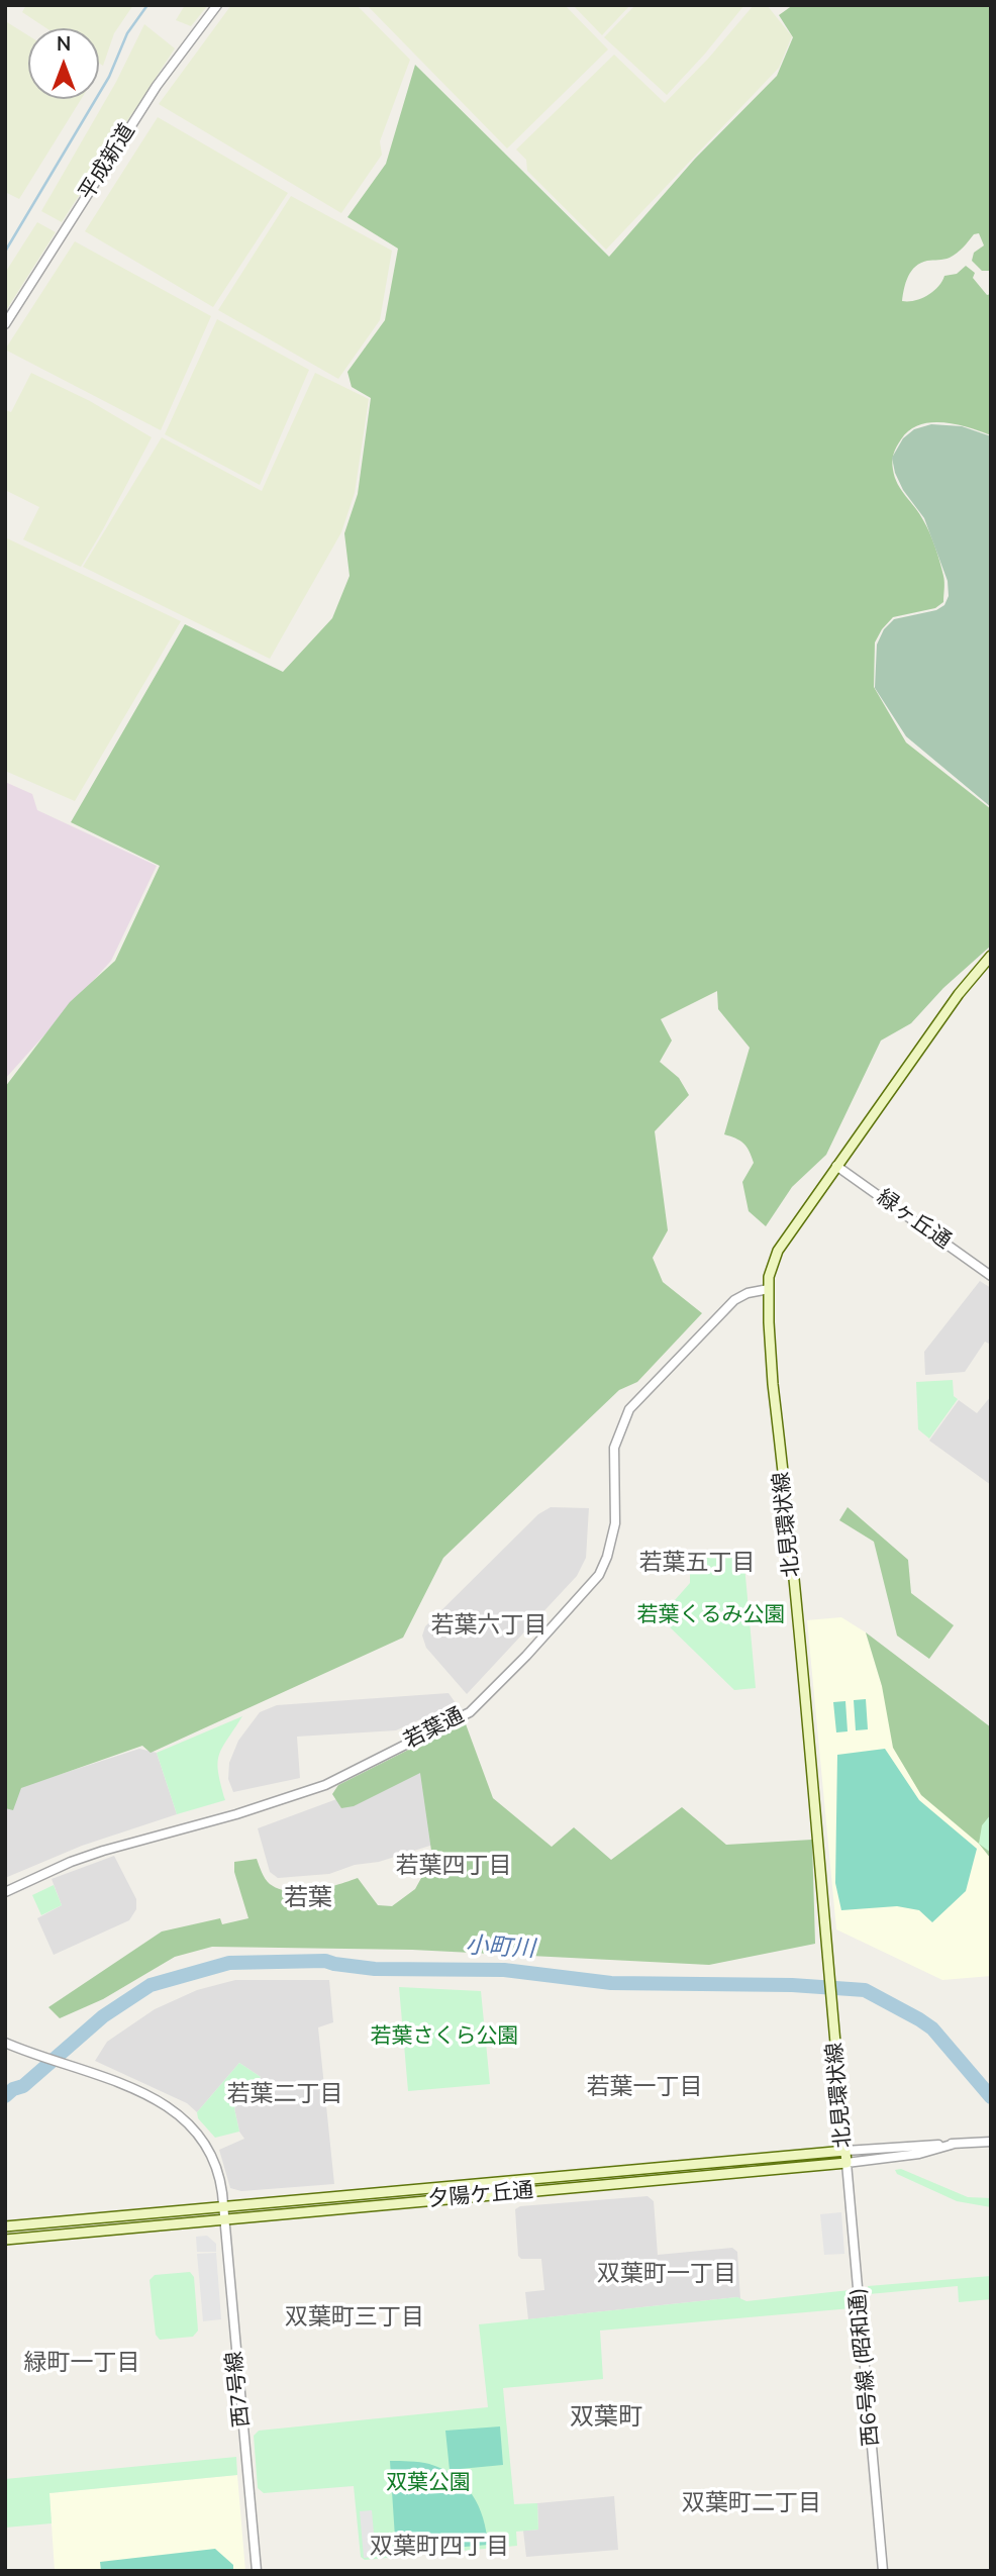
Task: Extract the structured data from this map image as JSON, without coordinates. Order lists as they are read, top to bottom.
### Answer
{
  "streets": {
    "main road": ["北見環状線", "夕陽ケ丘通"],
    "street": [
      "平成新道",
      "緑ヶ丘通",
      "若葉通",
      "西6号線 (昭和通)",
      "西7号線"
    ]
  },
  "crossings": [
    ["緑ヶ丘通", "北見環状線"],
    ["北見環状線", "若葉通"],
    ["北見環状線", "夕陽ケ丘通"],
    ["北見環状線", "西6号線 (昭和通)"],
    ["夕陽ケ丘通", "西6号線 (昭和通)"],
    ["夕陽ケ丘通", "西7号線"]
  ],
  "districts": [
    "若葉五丁目",
    "若葉六丁目",
    "若葉四丁目",
    "若葉",
    "若葉一丁目",
    "若葉二丁目",
    "双葉町一丁目",
    "双葉町三丁目",
    "緑町一丁目",
    "双葉町",
    "双葉町二丁目",
    "双葉町四丁目"
  ],
  "water": ["小町川"],
  "parks": ["若葉くるみ公園", "若葉さくら公園", "双葉公園"],
  "north": "top"
}
